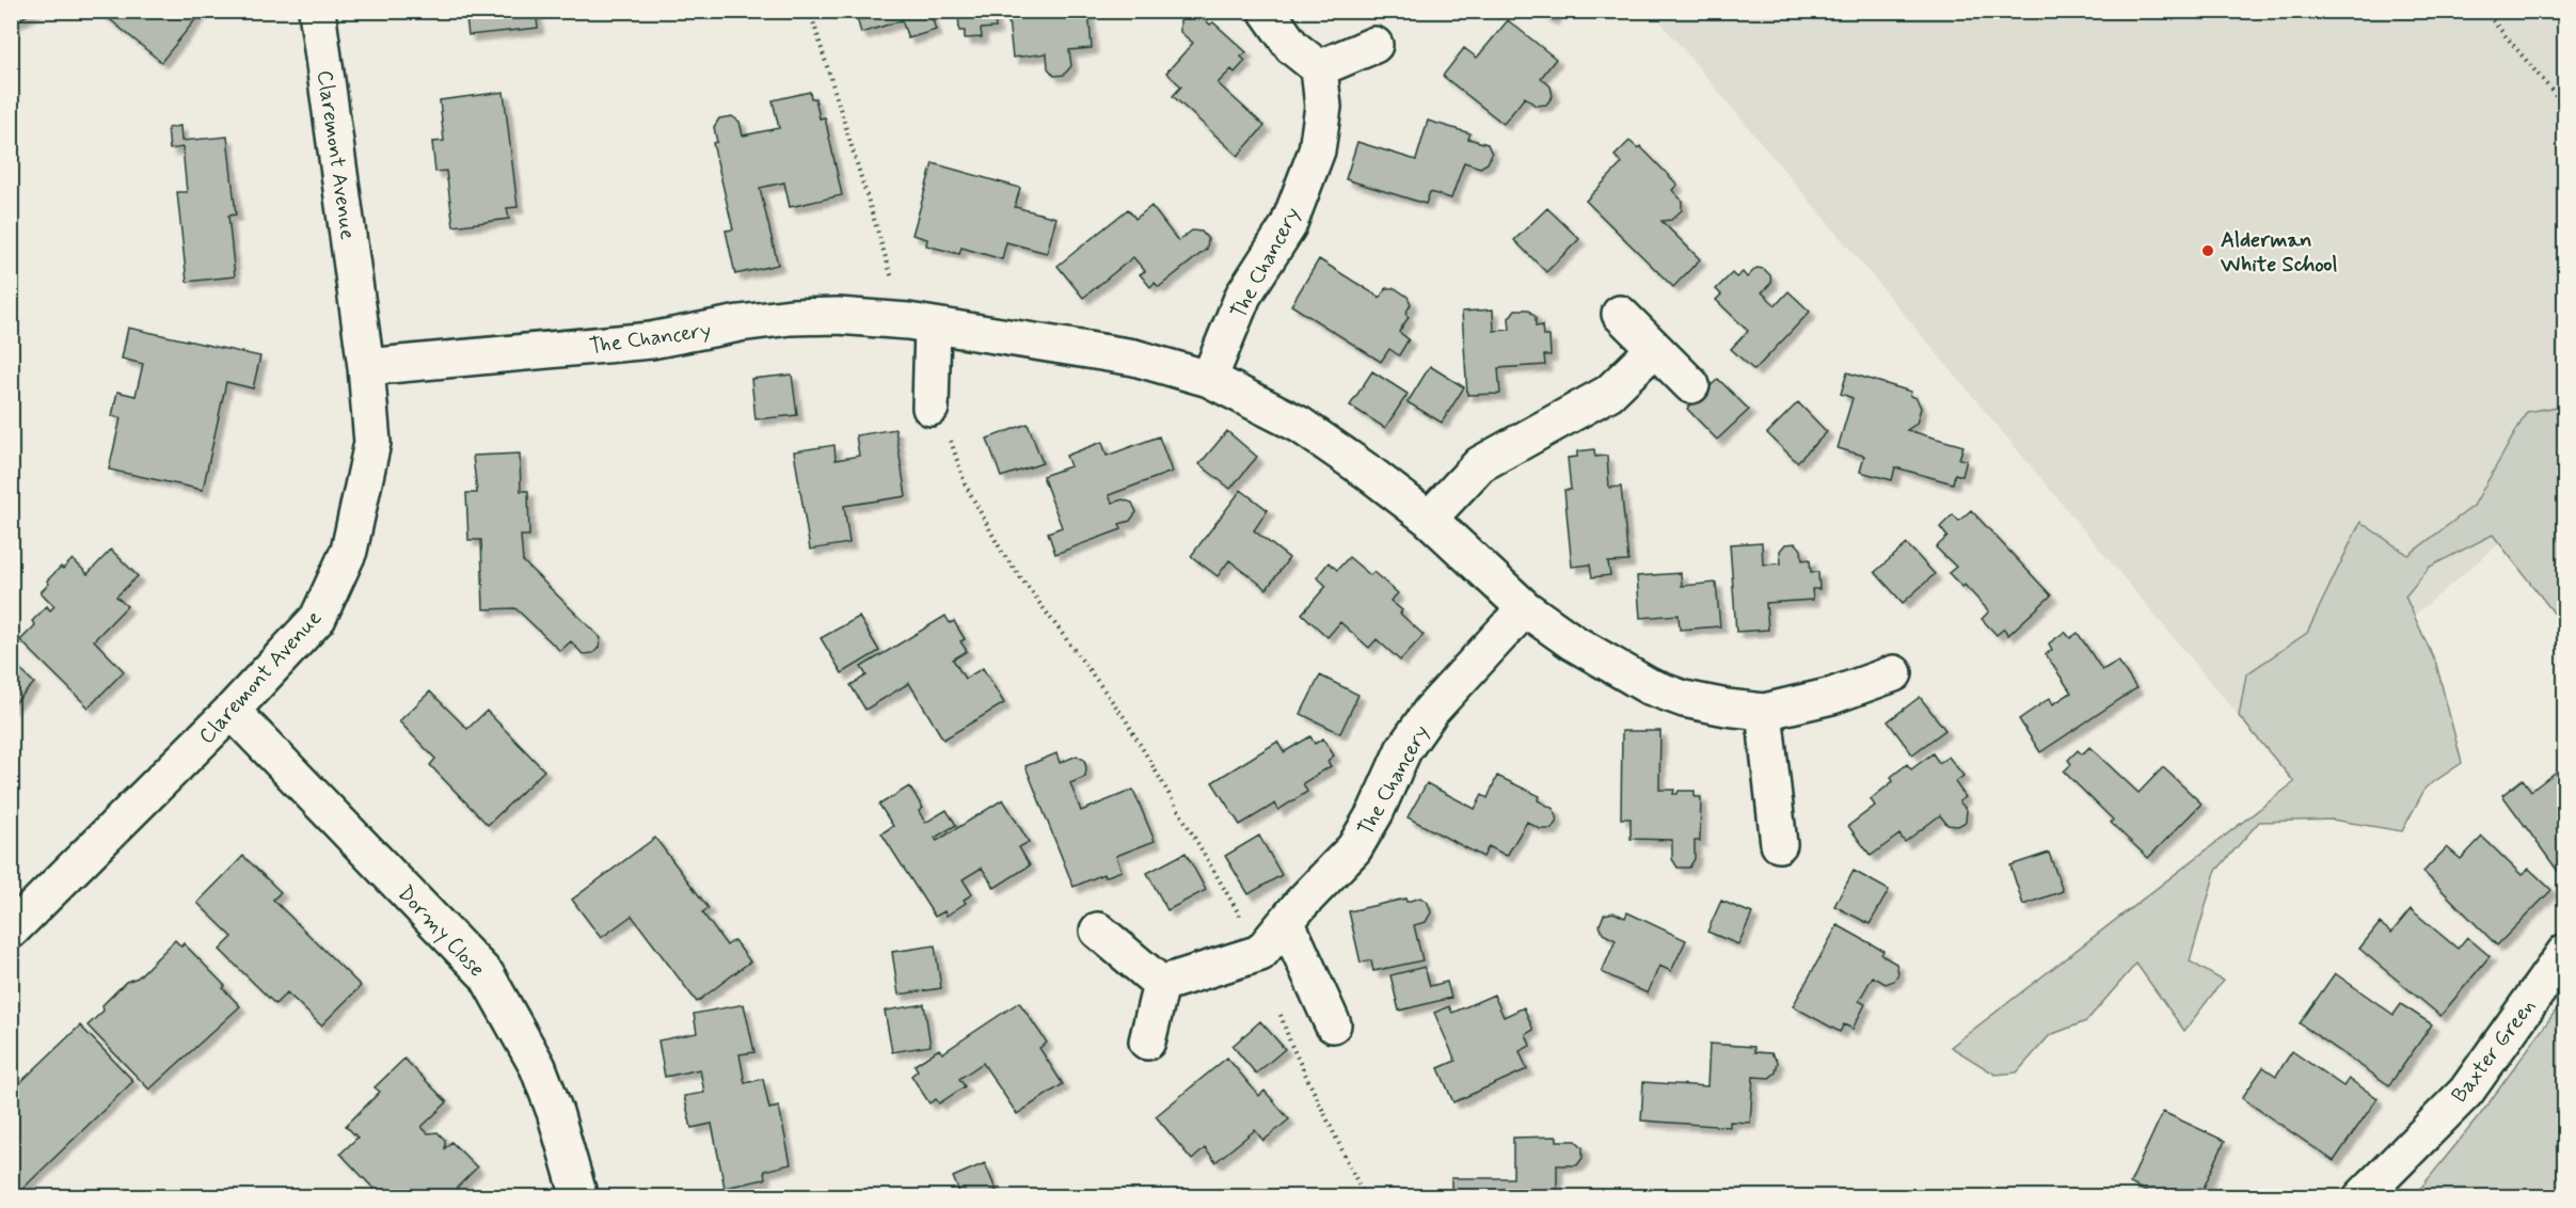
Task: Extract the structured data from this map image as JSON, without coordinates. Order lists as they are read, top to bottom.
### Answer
{
  "streets": {
    "street": [
      "Claremont Avenue",
      "The Chancery",
      "Dormy Close",
      "Baxter Green"
    ]
  },
  "crossings": [
    ["Claremont Avenue", "The Chancery"],
    ["Claremont Avenue", "Dormy Close"]
  ],
  "places": ["Alderman White School"]
}
